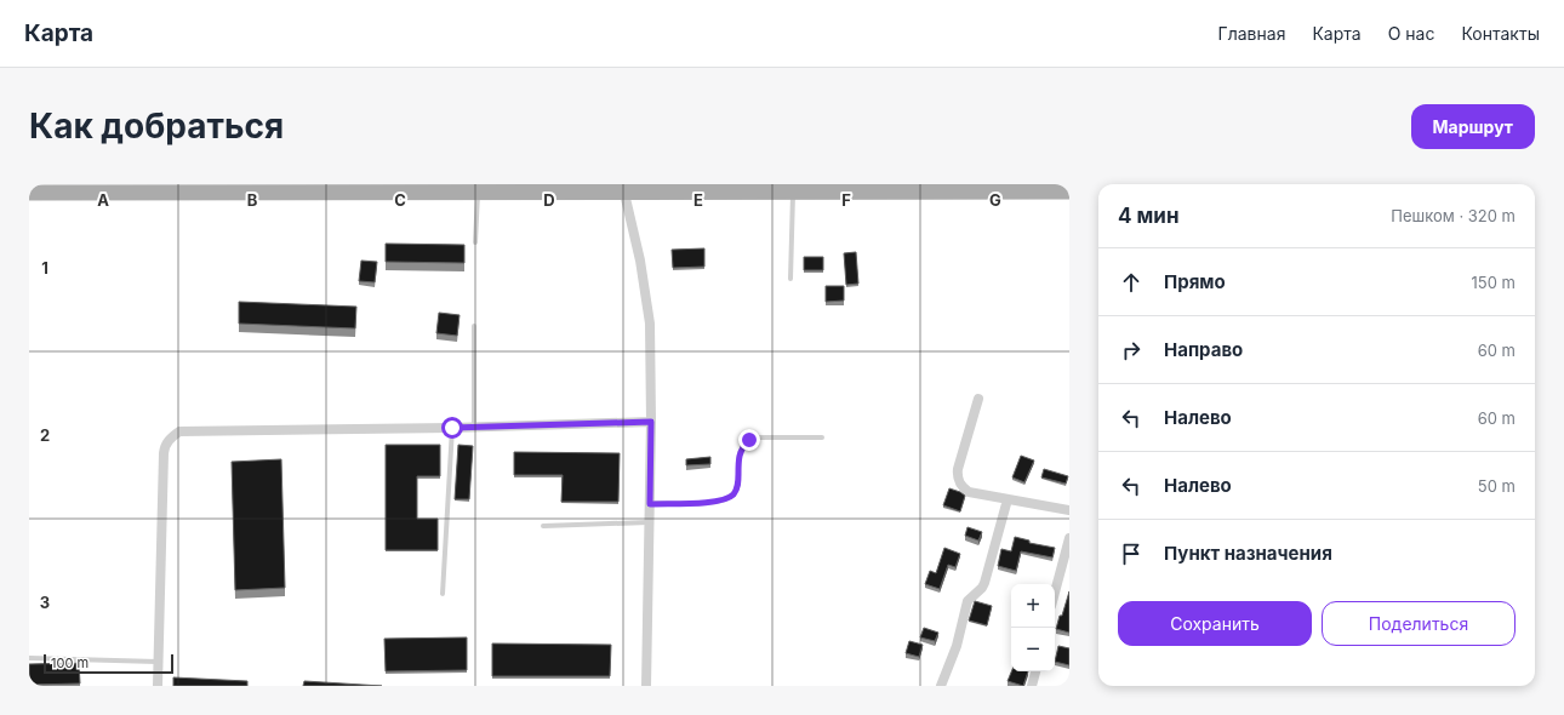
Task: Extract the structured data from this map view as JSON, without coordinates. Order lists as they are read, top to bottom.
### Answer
{
  "scale_bar": "100 m",
  "page": {
    "header": "Карта",
    "nav": [
      "Главная",
      "Карта",
      "О нас",
      "Контакты"
    ],
    "buttons": [
      "Маршрут",
      ["Сохранить", "Поделиться"]
    ],
    "title": "Как добраться",
    "heading": ["4 мин", "Пешком · 320 m"],
    "list": [
      ["Прямо", "150 m"],
      ["Направо", "60 m"],
      ["Налево", "60 m"],
      ["Налево", "50 m"],
      "Пункт назначения"
    ],
    "map_buttons": ["+", "−"],
    "scale": "100 m"
  },
  "grid": {
    "columns": [
      "A",
      "B",
      "C",
      "D",
      "E",
      "F",
      "G"
    ],
    "rows": ["1", "2", "3"]
  }
}
